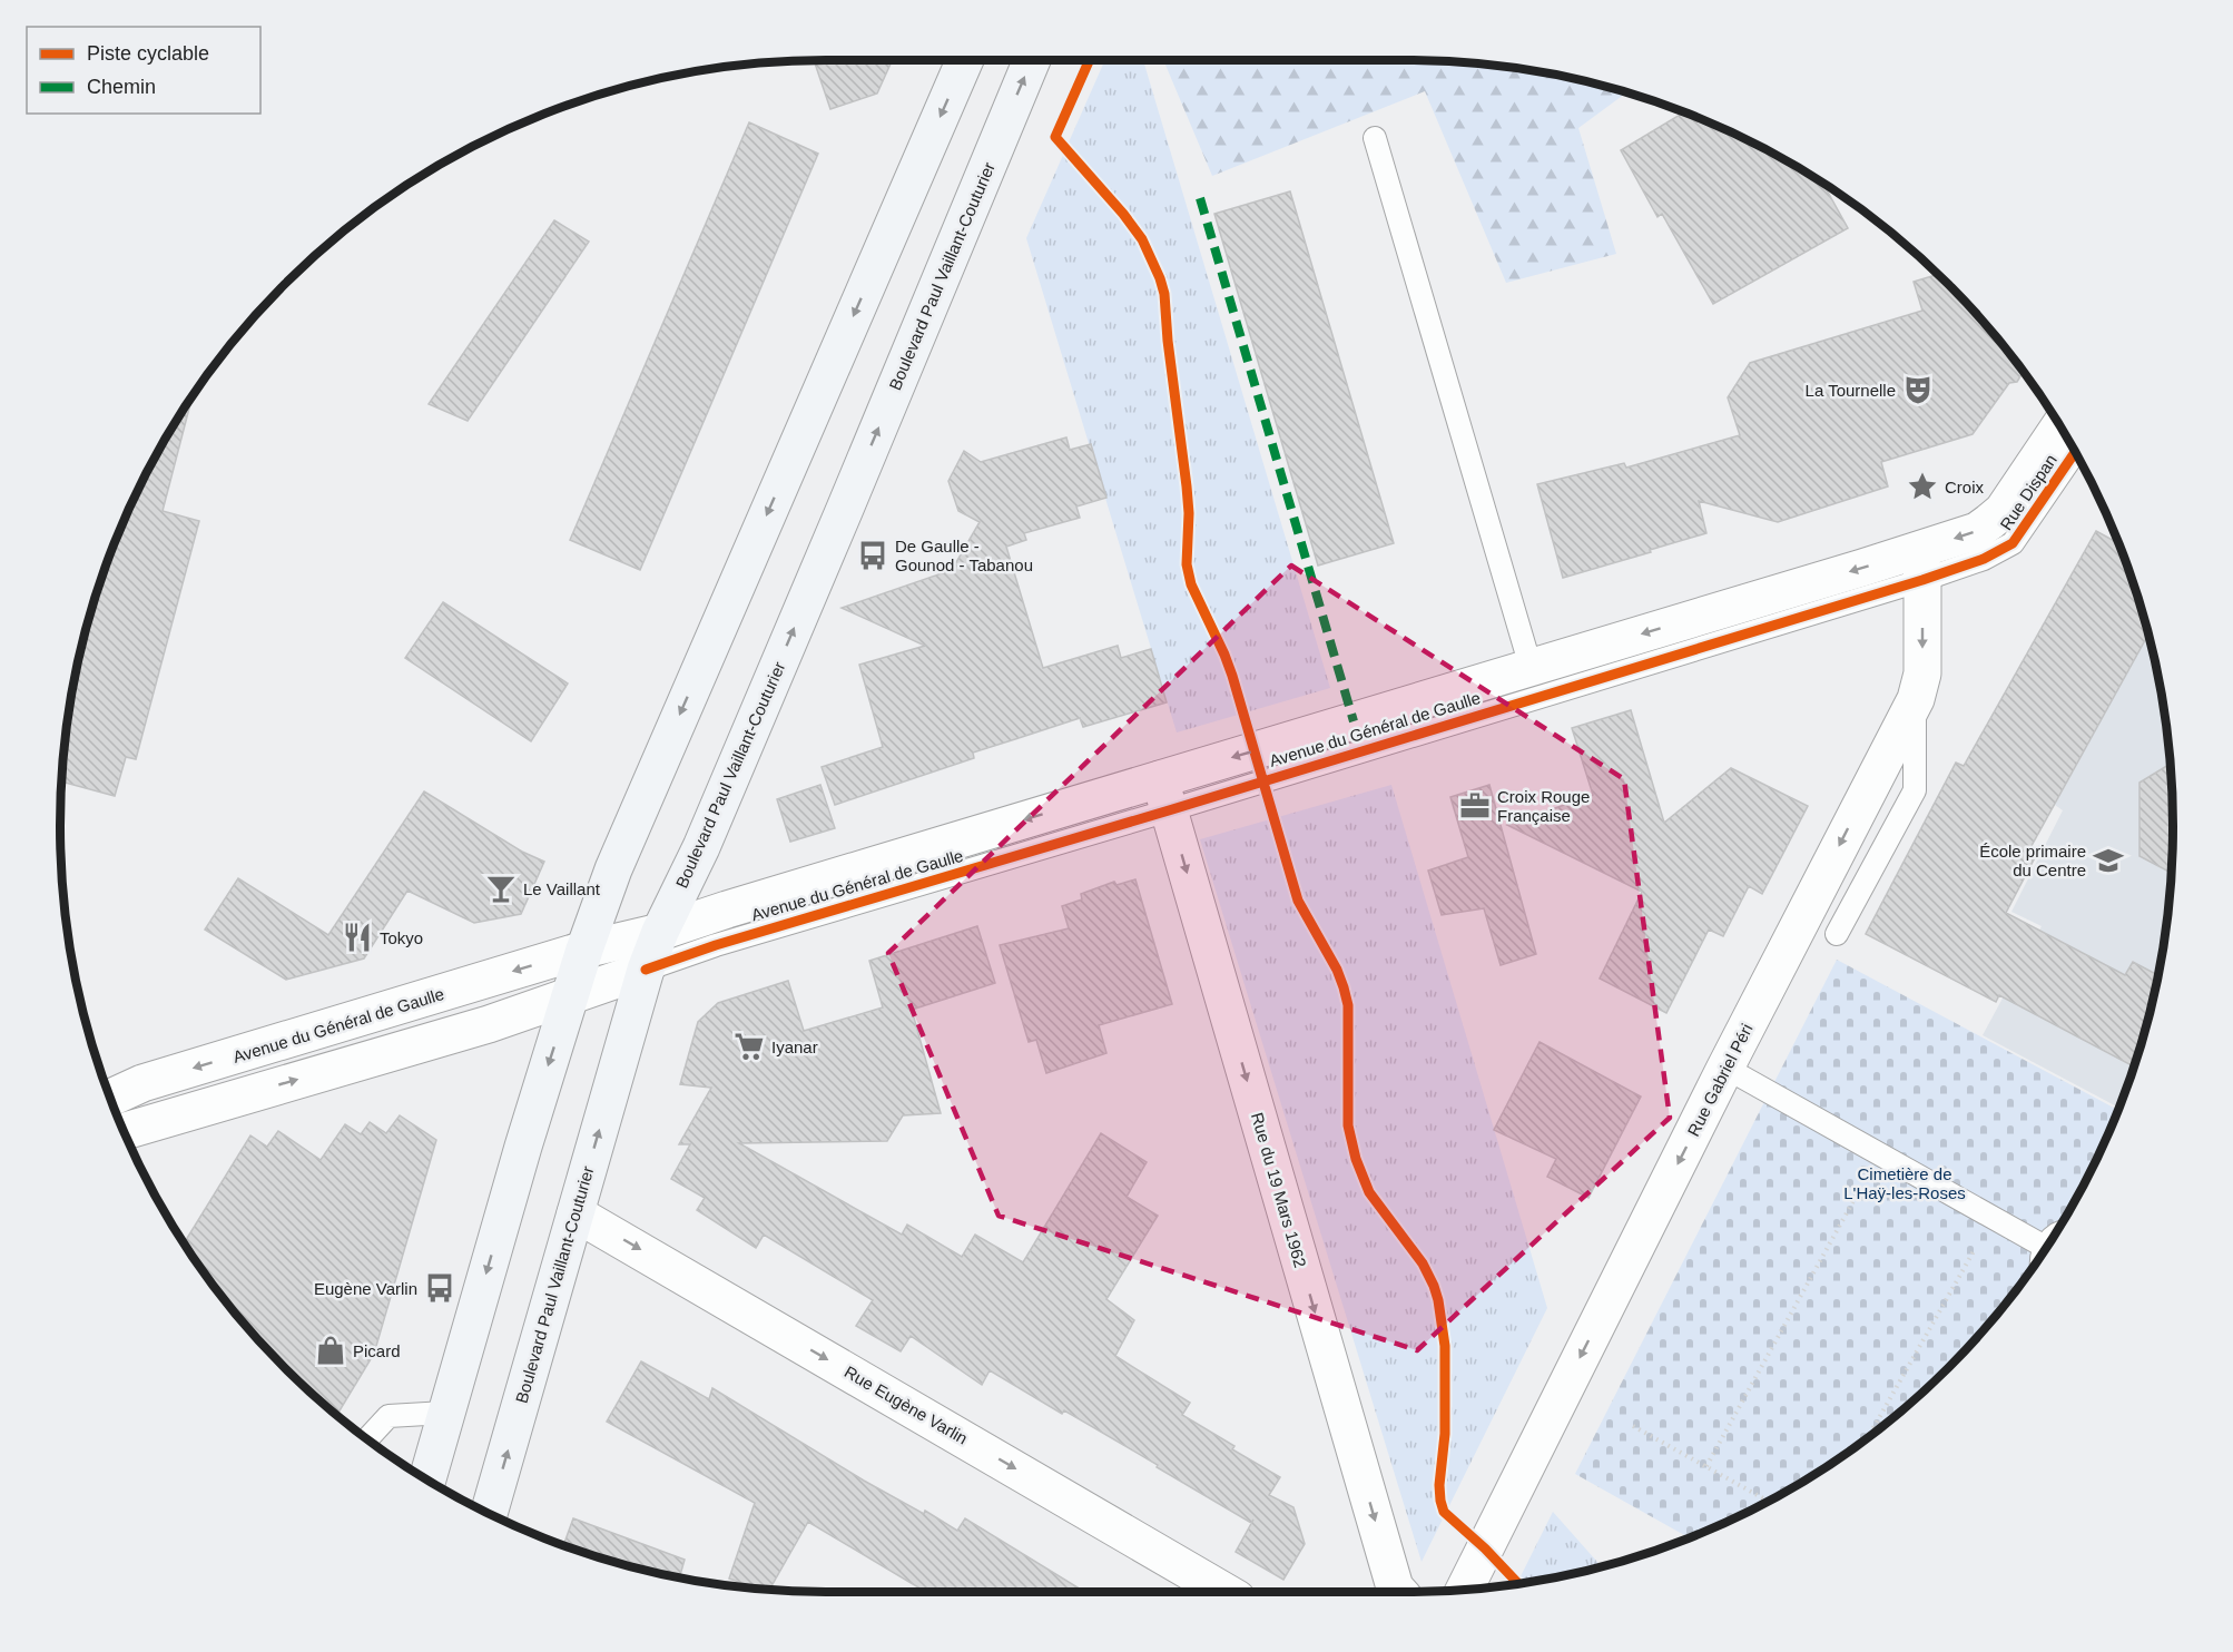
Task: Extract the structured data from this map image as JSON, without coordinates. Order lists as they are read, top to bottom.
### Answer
{
  "streets": {
    "main road": ["Boulevard Paul Vaillant-Couturier"],
    "street": [
      "Rue Dispan",
      "Avenue du Général de Gaulle",
      "Rue Gabriel Péri",
      "Rue du 19 Mars 1962",
      "Rue Eugène Varlin"
    ]
  },
  "crossings": [
    ["Boulevard Paul Vaillant-Couturier", "Avenue du Général de Gaulle"],
    ["Boulevard Paul Vaillant-Couturier", "Rue Eugène Varlin"],
    ["Rue Dispan", "Avenue du Général de Gaulle"],
    ["Rue Dispan", "Rue Gabriel Péri"],
    ["Avenue du Général de Gaulle", "Rue Gabriel Péri"],
    ["Avenue du Général de Gaulle", "Rue du 19 Mars 1962"]
  ],
  "one_way": [
    "Rue Dispan",
    "Rue Gabriel Péri",
    "Rue du 19 Mars 1962",
    "Rue Eugène Varlin"
  ],
  "parks": ["Cimetière de L'Haÿ-les-Roses"],
  "places": {
    "theatre": ["La Tournelle"],
    "place": ["Croix"],
    "bus stop": ["De Gaulle - Gounod - Tabanou", "Eugène Varlin"],
    "office": ["Croix Rouge Française"],
    "school or university": ["École primaire du Centre"],
    "bar": ["Le Vaillant"],
    "restaurant": ["Tokyo"],
    "supermarket": ["Iyanar"],
    "shop": ["Picard"]
  },
  "legend": ["Piste cyclable", "Chemin"]
}
